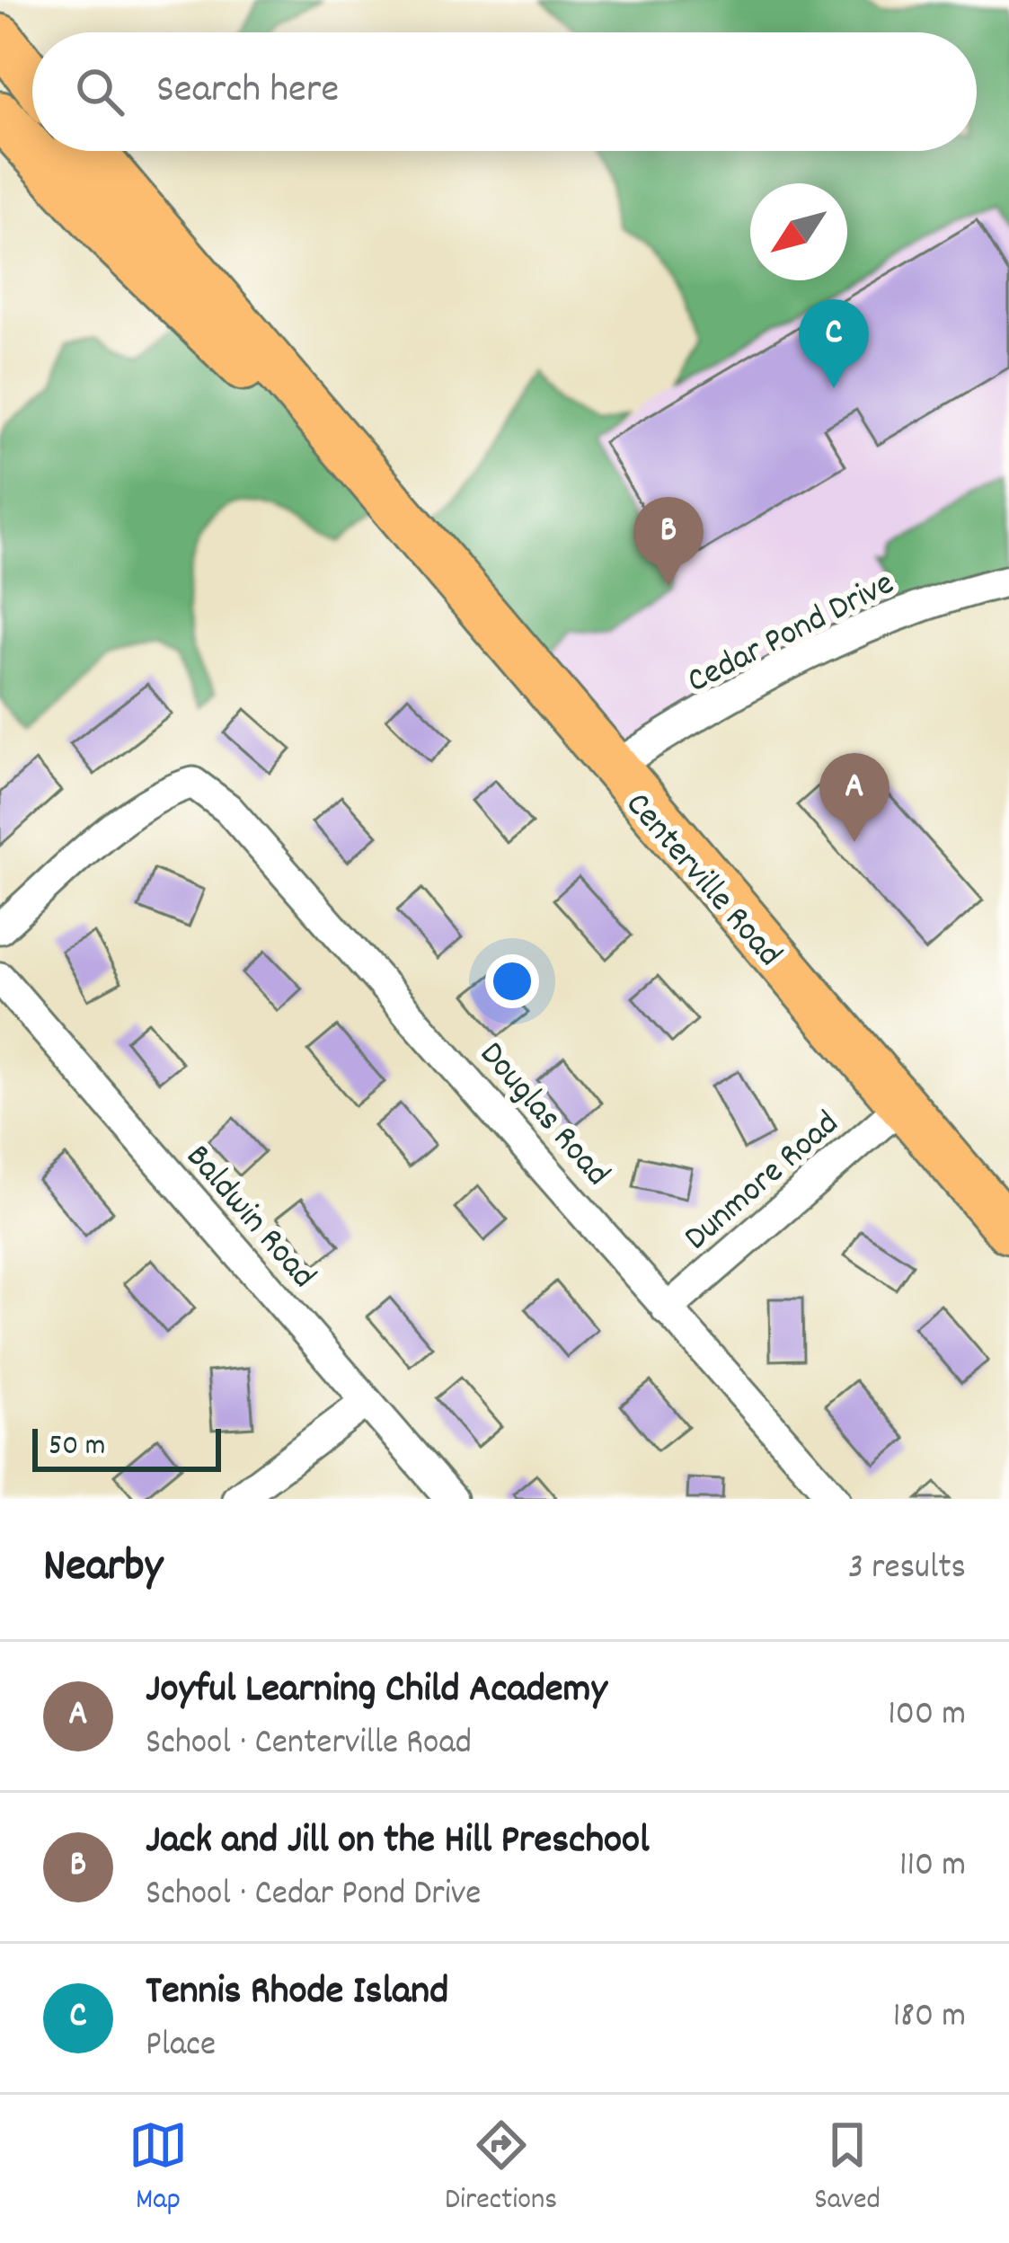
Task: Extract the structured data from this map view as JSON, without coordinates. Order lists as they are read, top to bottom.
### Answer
{
  "streets": {
    "main road": ["Centerville Road"],
    "street": [
      "Cedar Pond Drive",
      "Douglas Road",
      "Dunmore Road",
      "Baldwin Road"
    ]
  },
  "crossings": [
    ["Cedar Pond Drive", "Centerville Road"],
    ["Centerville Road", "Dunmore Road"],
    ["Douglas Road", "Dunmore Road"]
  ],
  "scale_bar": "50 m",
  "north": "bottom left",
  "page": {
    "search": "Search here",
    "pins": ["C", "B", "A"],
    "scale": "50 m",
    "heading": ["Nearby", "3 results"],
    "list": [
      {
        "mark": "A",
        "name": "Joyful Learning Child Academy",
        "note": "School · Centerville Road",
        "value": "100 m"
      },
      {
        "mark": "B",
        "name": "Jack and Jill on the Hill Preschool",
        "note": "School · Cedar Pond Drive",
        "value": "110 m"
      },
      {
        "mark": "C",
        "name": "Tennis Rhode Island",
        "note": "Place",
        "value": "180 m"
      }
    ],
    "nav": ["Map", "Directions", "Saved"]
  }
}
